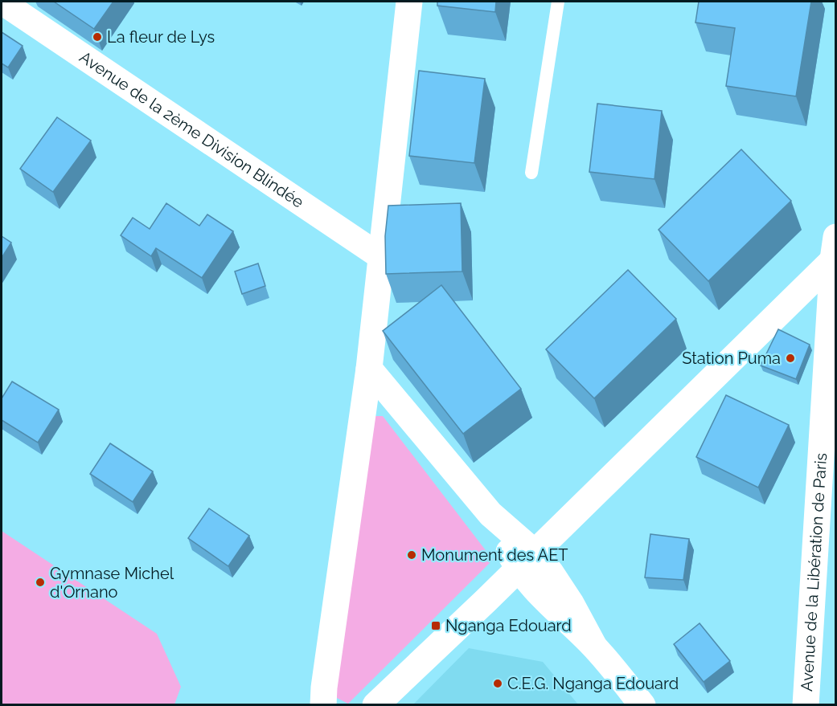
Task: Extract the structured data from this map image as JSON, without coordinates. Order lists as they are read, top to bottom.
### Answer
{
  "streets": {
    "main road": ["Avenue de la Libération de Paris"],
    "street": ["Avenue de la 2ème Division Blindée"]
  },
  "places": {
    "other": [
      "La fleur de Lys",
      "Station Puma",
      "Monument des AET",
      "Gymnase Michel d'Ornano",
      "C.E.G. Nganga Edouard"
    ],
    "transit": ["Nganga Edouard"]
  }
}
